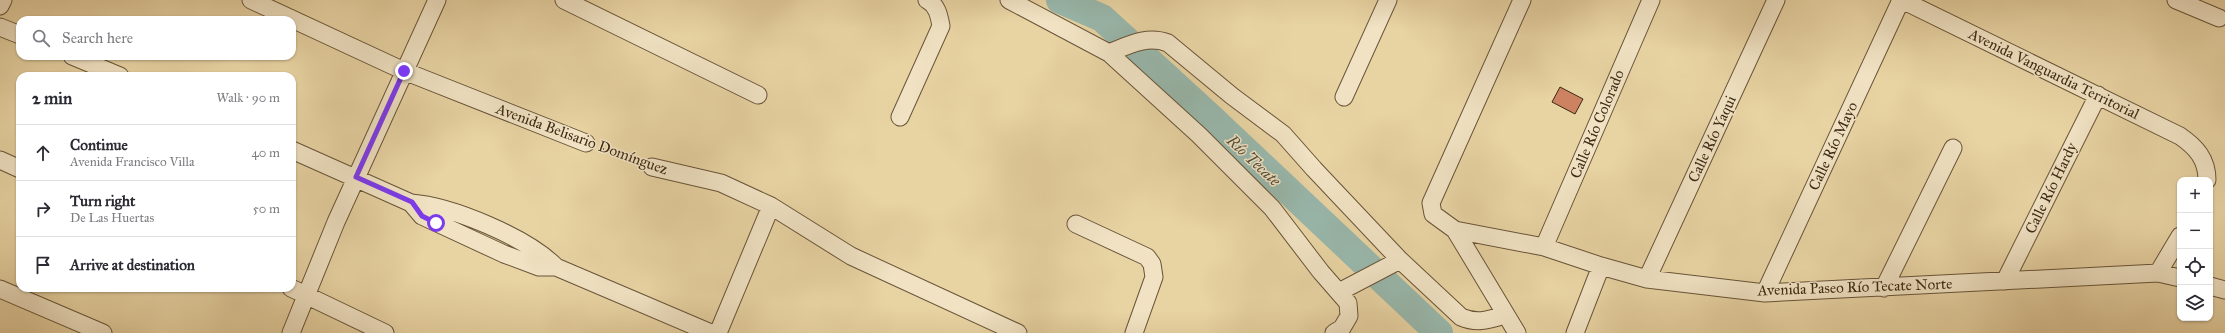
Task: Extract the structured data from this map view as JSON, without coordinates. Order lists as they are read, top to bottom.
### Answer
{
  "streets": {
    "street": [
      "Avenida Vanguardia Territorial",
      "Calle Río Colorado",
      "Avenida Belisario Domínguez",
      "Calle Río Yaqui",
      "Calle Río Mayo",
      "Calle Río Hardy",
      "Avenida Paseo Río Tecate Norte"
    ]
  },
  "crossings": [
    ["Avenida Vanguardia Territorial", "Calle Río Mayo"],
    ["Avenida Vanguardia Territorial", "Calle Río Hardy"],
    ["Calle Río Colorado", "Avenida Paseo Río Tecate Norte"],
    ["Calle Río Yaqui", "Avenida Paseo Río Tecate Norte"],
    ["Calle Río Mayo", "Avenida Paseo Río Tecate Norte"],
    ["Calle Río Hardy", "Avenida Paseo Río Tecate Norte"]
  ],
  "water": ["Río Tecate"],
  "page": {
    "search": "Search here",
    "heading": ["2 min", "Walk · 90 m"],
    "list": [
      ["Continue", "Avenida Francisco Villa", "40 m"],
      ["Turn right", "De Las Huertas", "50 m"],
      "Arrive at destination"
    ],
    "map_buttons": ["+", "−"]
  }
}
